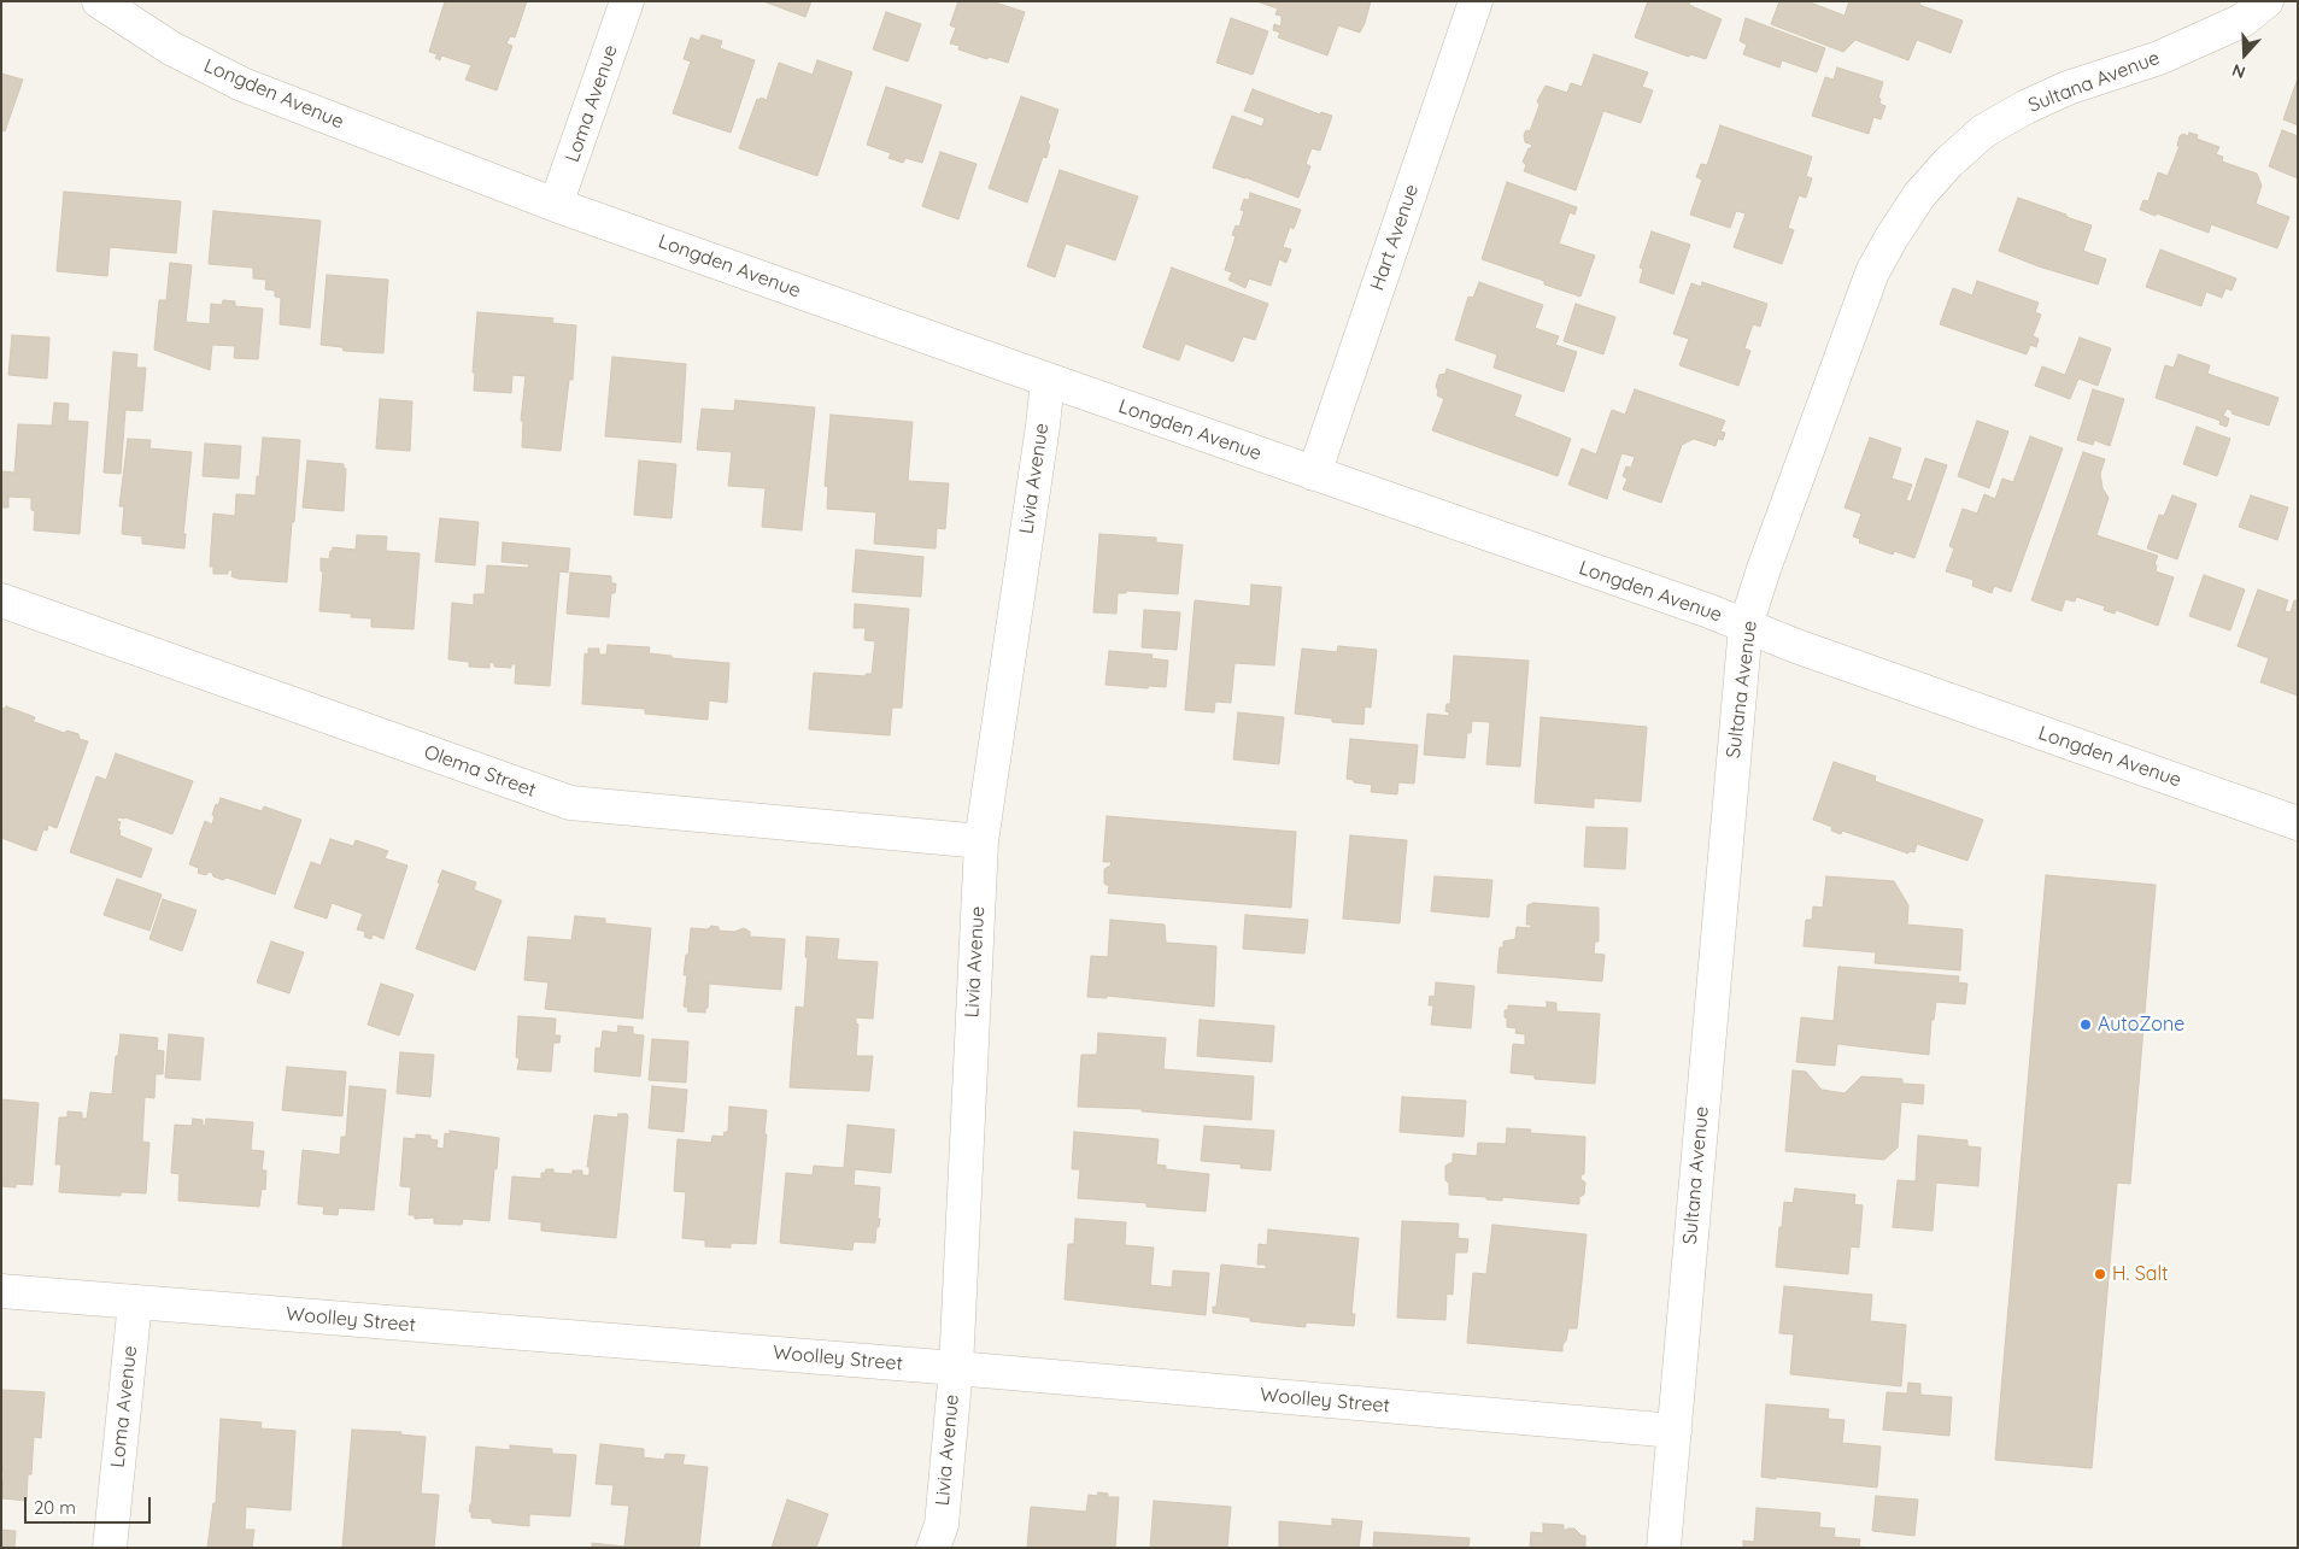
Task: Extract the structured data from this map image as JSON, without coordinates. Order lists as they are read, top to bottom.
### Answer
{
  "streets": {
    "street": [
      "Sultana Avenue",
      "Longden Avenue",
      "Loma Avenue",
      "Hart Avenue",
      "Livia Avenue",
      "Olema Street",
      "Woolley Street"
    ]
  },
  "crossings": [
    ["Sultana Avenue", "Longden Avenue"],
    ["Sultana Avenue", "Woolley Street"],
    ["Longden Avenue", "Loma Avenue"],
    ["Longden Avenue", "Hart Avenue"],
    ["Longden Avenue", "Livia Avenue"],
    ["Loma Avenue", "Woolley Street"],
    ["Livia Avenue", "Olema Street"],
    ["Livia Avenue", "Woolley Street"]
  ],
  "places": ["AutoZone", "H. Salt"],
  "scale_bar": "20 m",
  "north": "bottom"
}
